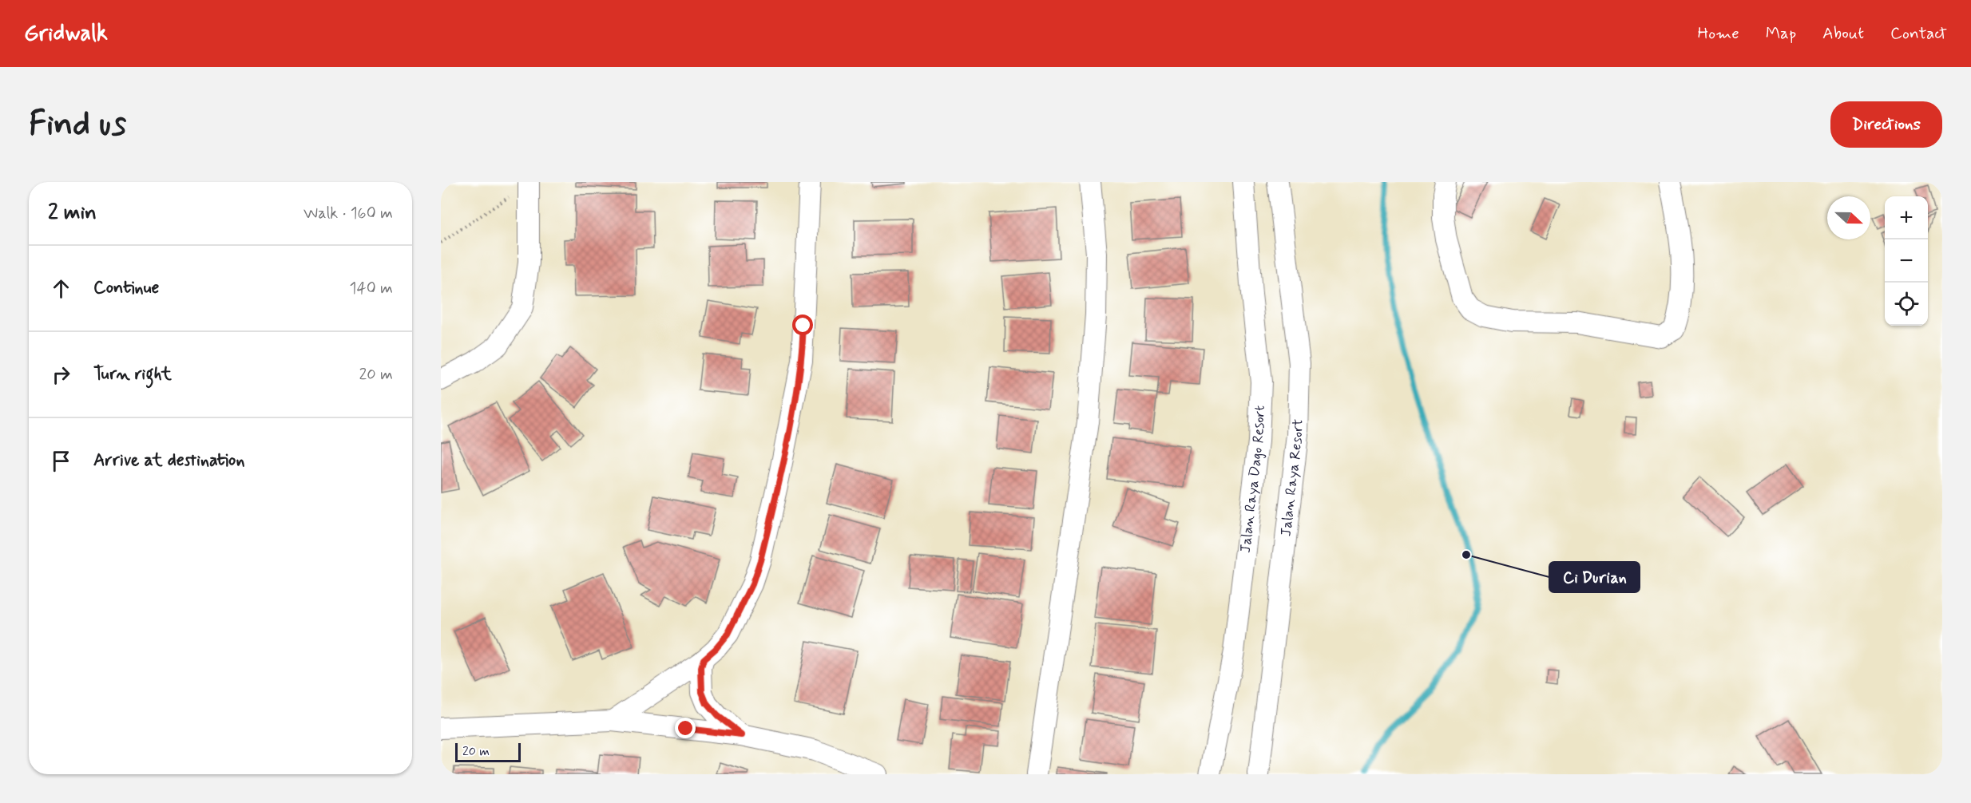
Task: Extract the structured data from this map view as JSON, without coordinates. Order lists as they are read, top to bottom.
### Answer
{
  "streets": {
    "street": ["Jalan Raya Resort", "Jalan Raya Dago Resort"]
  },
  "places": ["Ci Durian"],
  "scale_bar": "20 m",
  "north": "right",
  "page": {
    "header": "Gridwalk",
    "nav": [
      "Home",
      "Map",
      "About",
      "Contact"
    ],
    "buttons": "Directions",
    "title": "Find us",
    "heading": ["2 min", "Walk · 160 m"],
    "map_buttons": ["+", "−"],
    "list": [
      ["Continue", "140 m"],
      ["Turn right", "20 m"],
      "Arrive at destination"
    ],
    "scale": "20 m"
  }
}
